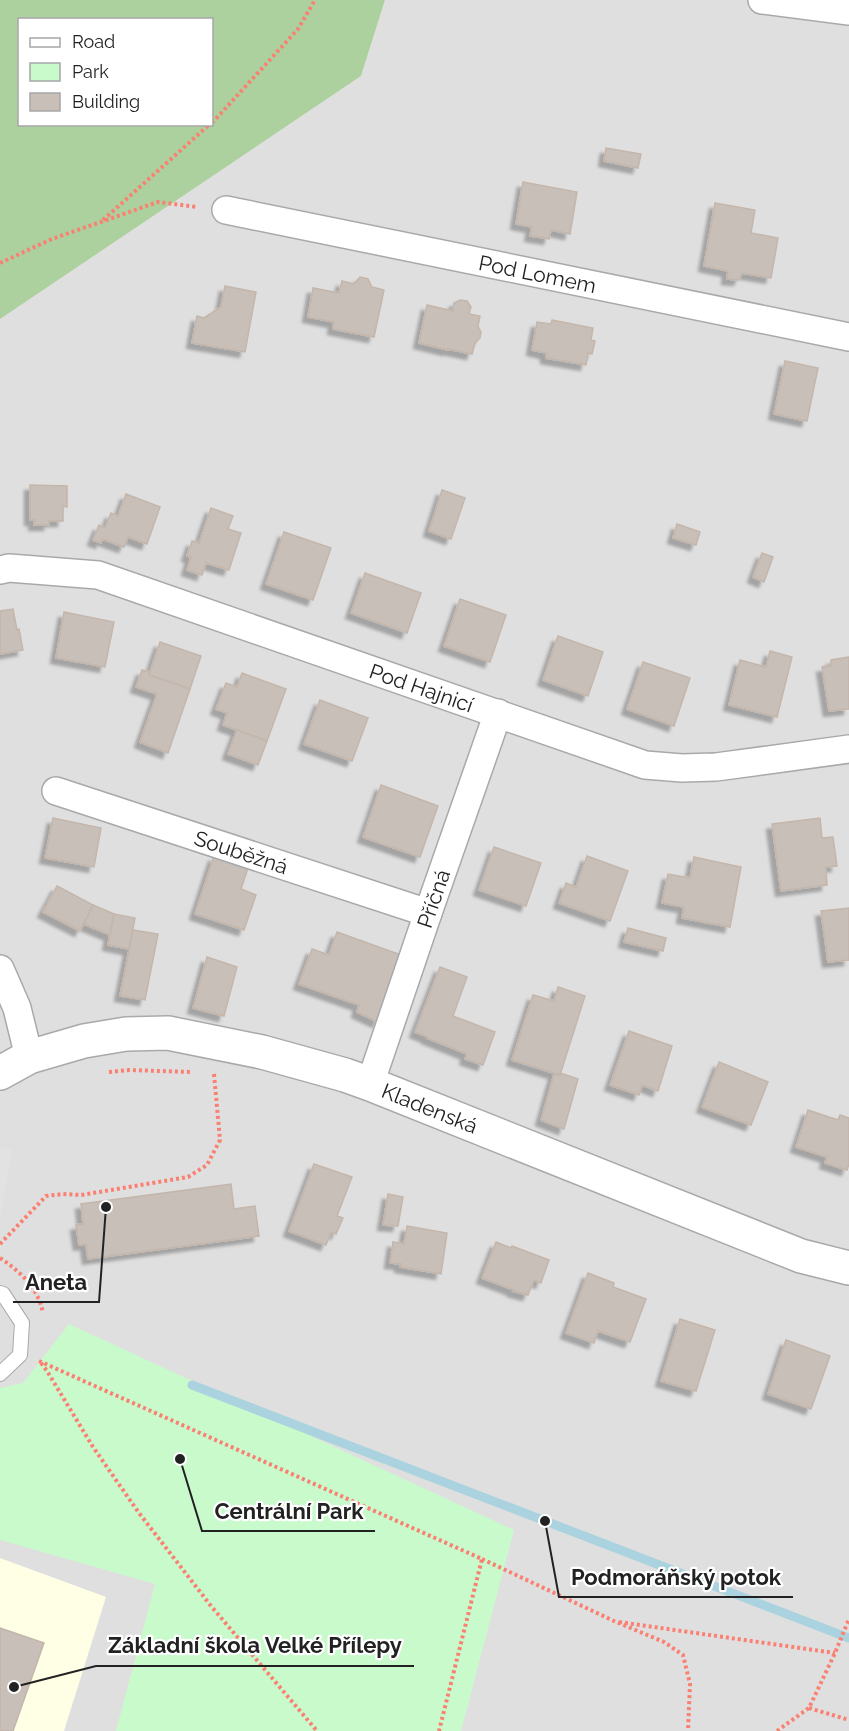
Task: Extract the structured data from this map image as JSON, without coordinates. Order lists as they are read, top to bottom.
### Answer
{
  "streets": {
    "street": [
      "Pod Lomem",
      "Pod Hajnicí",
      "Souběžná",
      "Příčná",
      "Kladenská"
    ]
  },
  "crossings": [
    ["Pod Hajnicí", "Příčná"],
    ["Souběžná", "Příčná"],
    ["Příčná", "Kladenská"]
  ],
  "places": [
    "Aneta",
    "Centrální Park",
    "Podmoráňský potok",
    "Základní škola Velké Přílepy"
  ],
  "legend": ["Road", "Park", "Building"]
}
